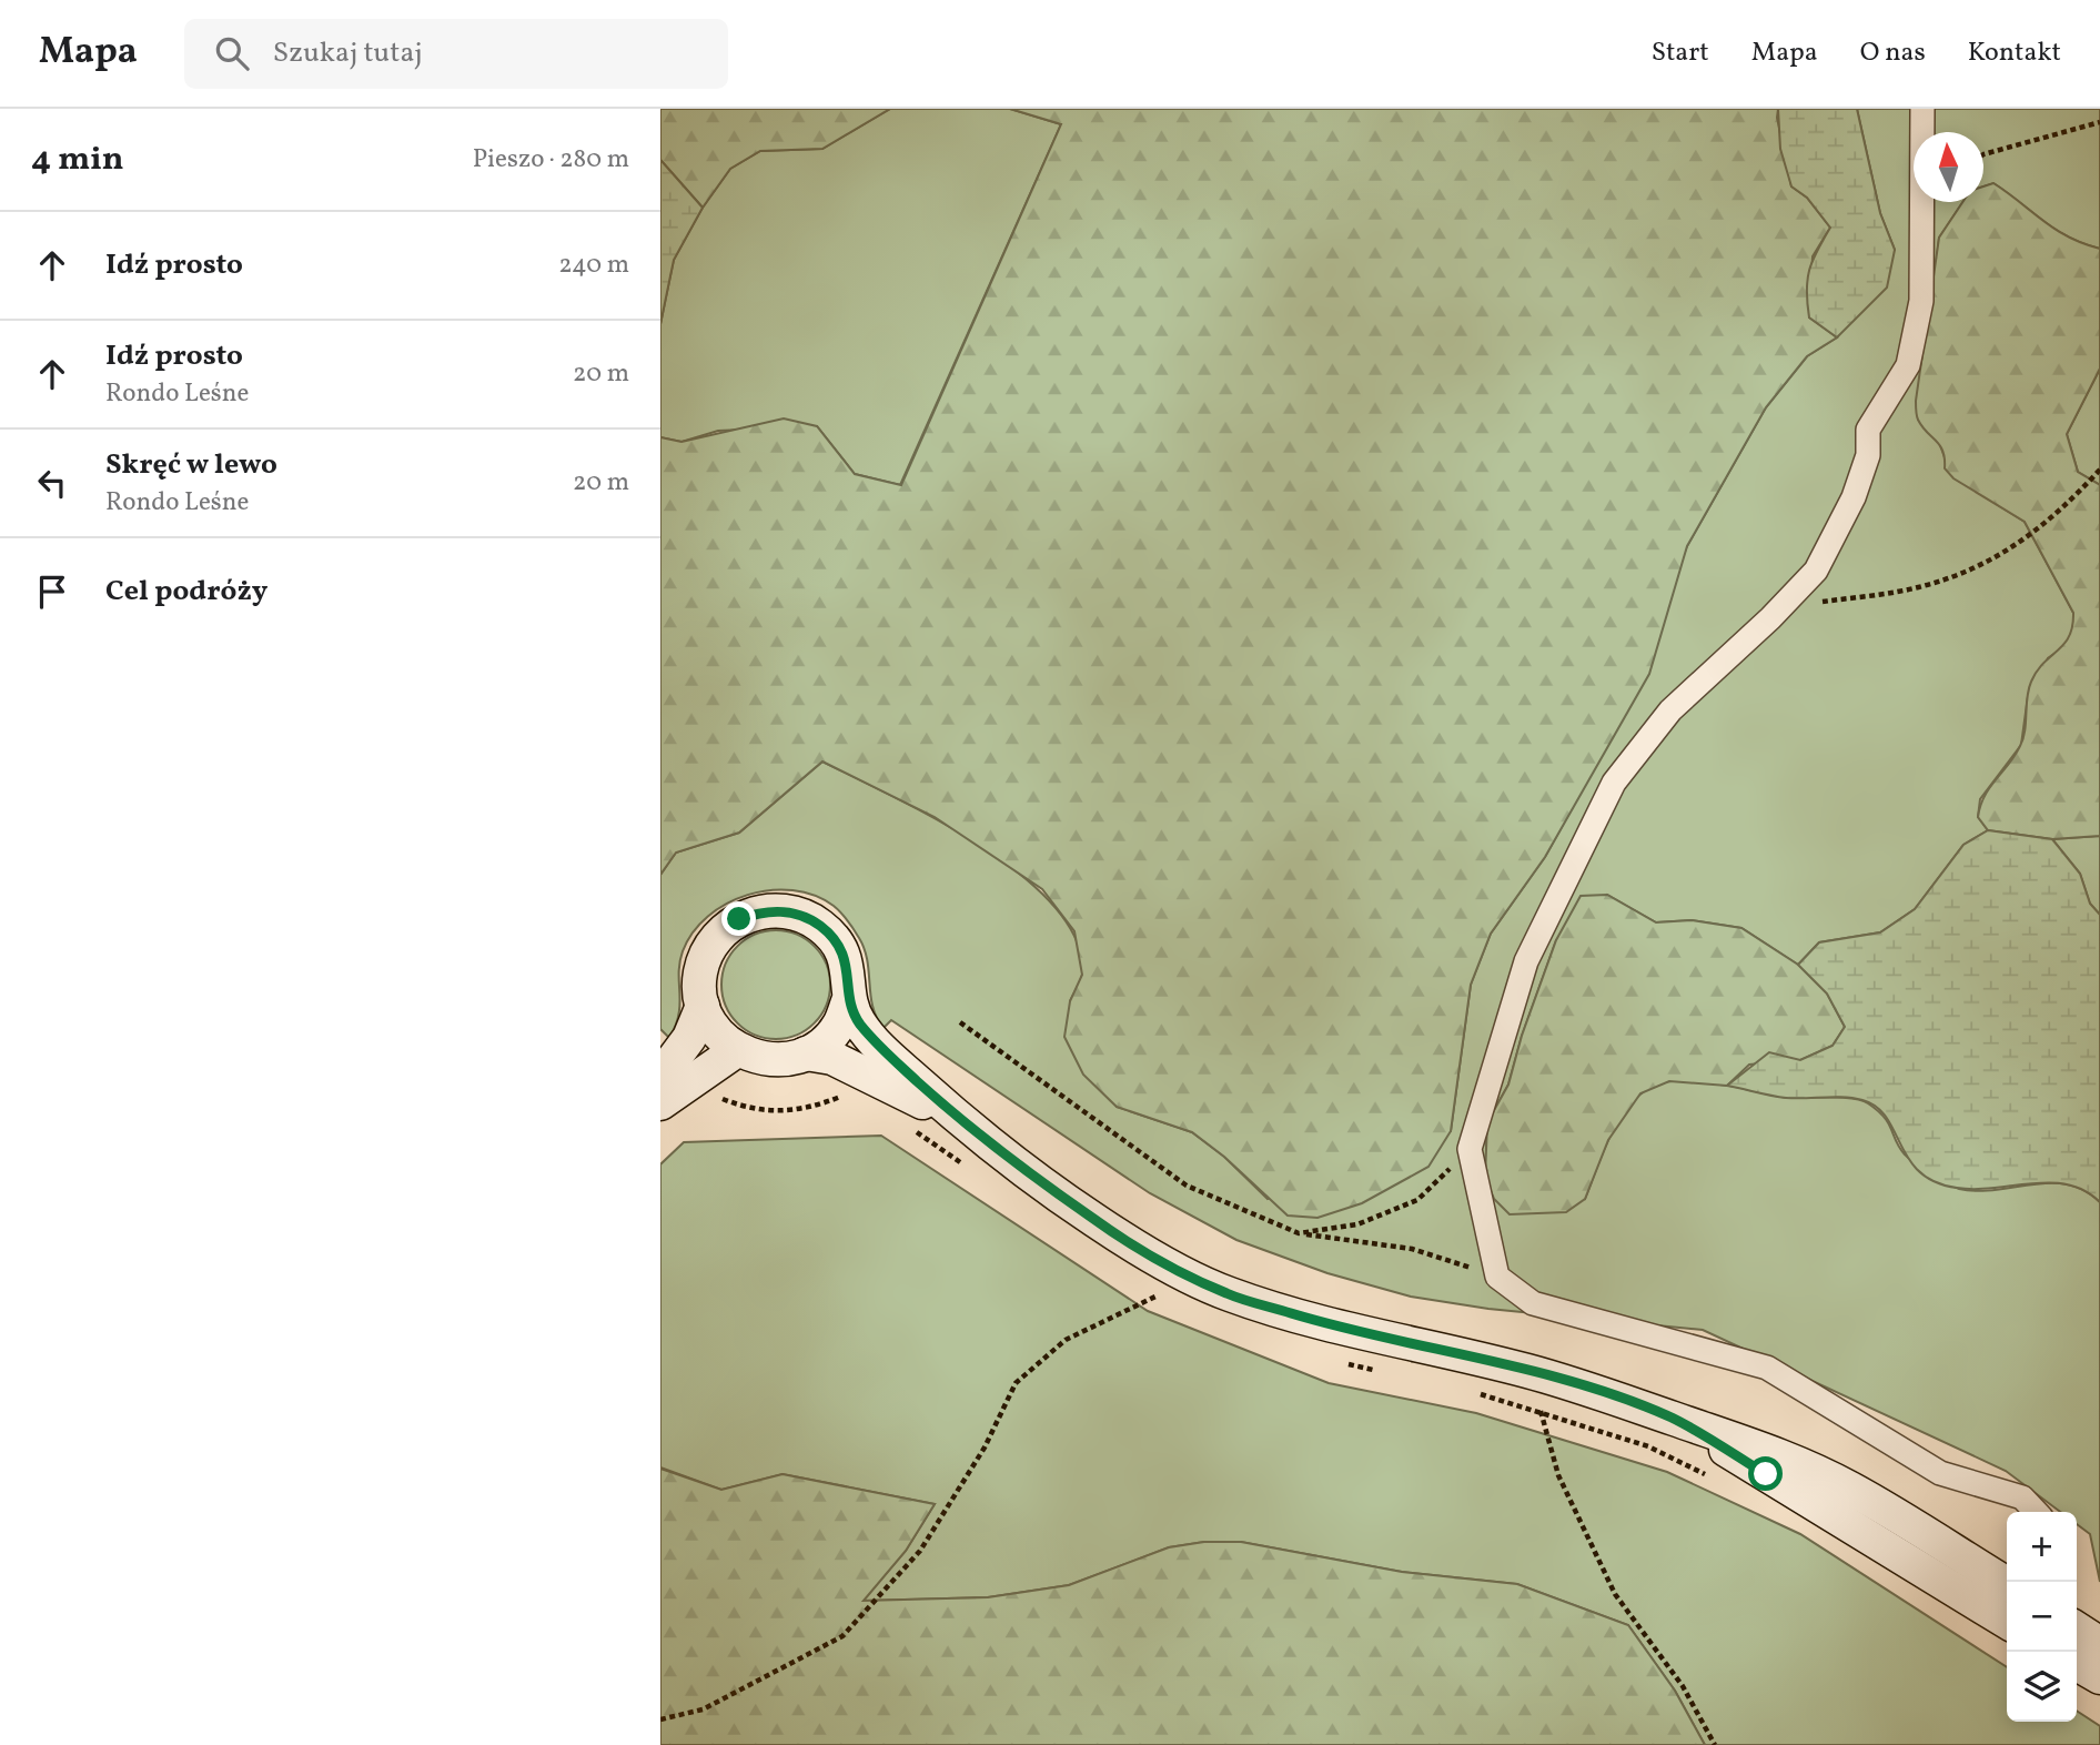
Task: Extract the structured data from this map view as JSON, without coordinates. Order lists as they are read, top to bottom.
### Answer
{
  "north": "top",
  "page": {
    "header": "Mapa",
    "search": "Szukaj tutaj",
    "nav": [
      "Start",
      "Mapa",
      "O nas",
      "Kontakt"
    ],
    "heading": ["4 min", "Pieszo · 280 m"],
    "list": [
      ["Idź prosto", "240 m"],
      ["Idź prosto", "Rondo Leśne", "20 m"],
      ["Skręć w lewo", "Rondo Leśne", "20 m"],
      "Cel podróży"
    ],
    "map_buttons": ["+", "−"]
  }
}
